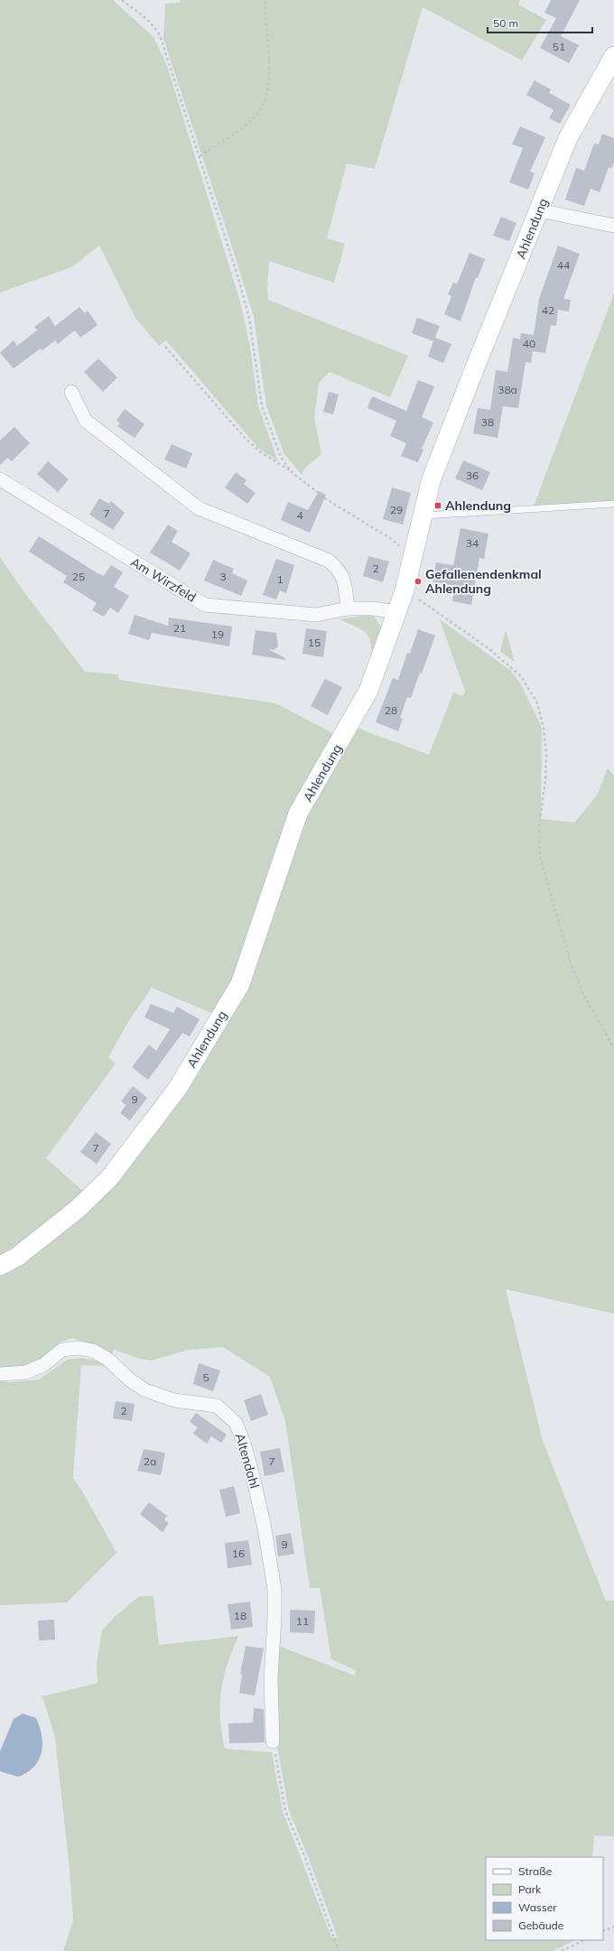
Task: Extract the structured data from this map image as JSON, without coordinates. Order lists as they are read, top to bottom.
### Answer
{
  "streets": {
    "street": ["Ahlendung", "Am Wirzfeld", "Altendahl"]
  },
  "crossings": [
    ["Ahlendung", "Am Wirzfeld"]
  ],
  "places": {
    "transit": ["Ahlendung"],
    "other": ["Gefallenendenkmal Ahlendung"]
  },
  "house_numbers": [
    "51",
    "44",
    "42",
    "40",
    "38a",
    "38",
    "36",
    "29",
    "7",
    "4",
    "34",
    "2",
    "25",
    "3",
    "1",
    "21",
    "19",
    "15",
    "28",
    "9",
    "7",
    "5",
    "2",
    "2a",
    "7",
    "9",
    "16",
    "18",
    "11"
  ],
  "legend": [
    "Straße",
    "Park",
    "Wasser",
    "Gebäude"
  ],
  "scale_bar": "50 m"
}
